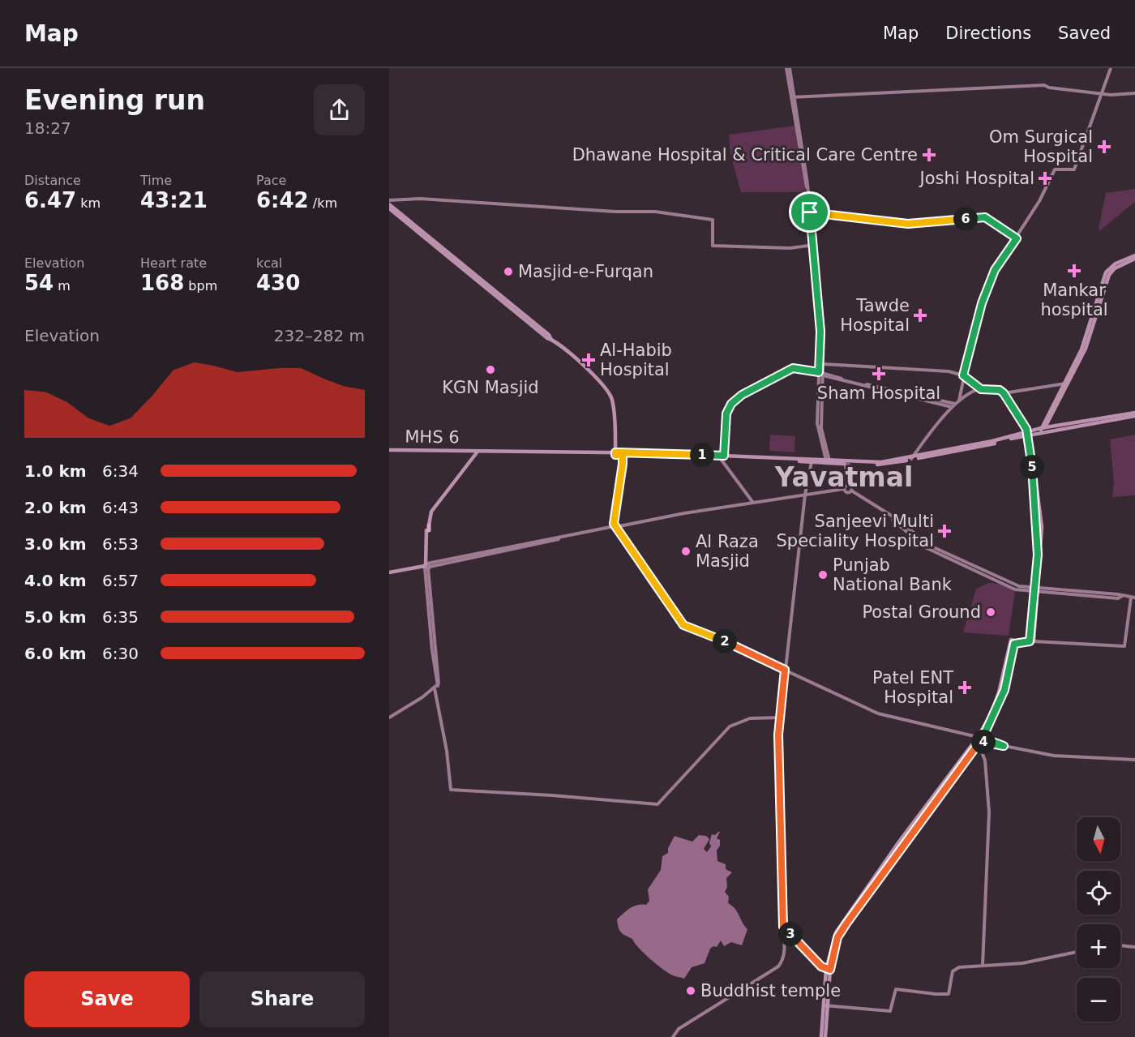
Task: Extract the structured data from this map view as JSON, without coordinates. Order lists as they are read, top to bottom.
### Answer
{
  "districts": ["Yavatmal"],
  "places": {
    "health": [
      "Om Surgical Hospital",
      "Dhawane Hospital & Critical Care Centre",
      "Joshi Hospital",
      "Mankar hospital",
      "Tawde Hospital",
      "Al-Habib Hospital",
      "Sham Hospital",
      "Sanjeevi Multi Speciality Hospital",
      "Patel ENT Hospital"
    ],
    "other": [
      "Masjid-e-Furqan",
      "KGN Masjid",
      "Al Raza Masjid",
      "Punjab National Bank",
      "Postal Ground",
      "Buddhist temple"
    ]
  },
  "north": "bottom",
  "page": {
    "header": "Map",
    "nav": ["Map", "Directions", "Saved"],
    "heading": ["Evening run", "18:27"],
    "stats": [
      ["Distance", "6.47 km"],
      ["Time", "43:21"],
      ["Pace", "6:42 /km"],
      ["Elevation", "54 m"],
      ["Heart rate", "168 bpm"],
      ["kcal", "430"]
    ],
    "pins": [
      "6",
      "1",
      "5",
      "2",
      "4",
      "3"
    ],
    "chart": ["Elevation", "232–282 m"],
    "list": [
      {
        "name": "1.0 km",
        "note": "6:34"
      },
      {
        "name": "2.0 km",
        "note": "6:43"
      },
      {
        "name": "3.0 km",
        "note": "6:53"
      },
      {
        "name": "4.0 km",
        "note": "6:57"
      },
      {
        "name": "5.0 km",
        "note": "6:35"
      },
      {
        "name": "6.0 km",
        "note": "6:30"
      }
    ],
    "map_buttons": ["+", "−"],
    "buttons": ["Save", "Share"]
  }
}
